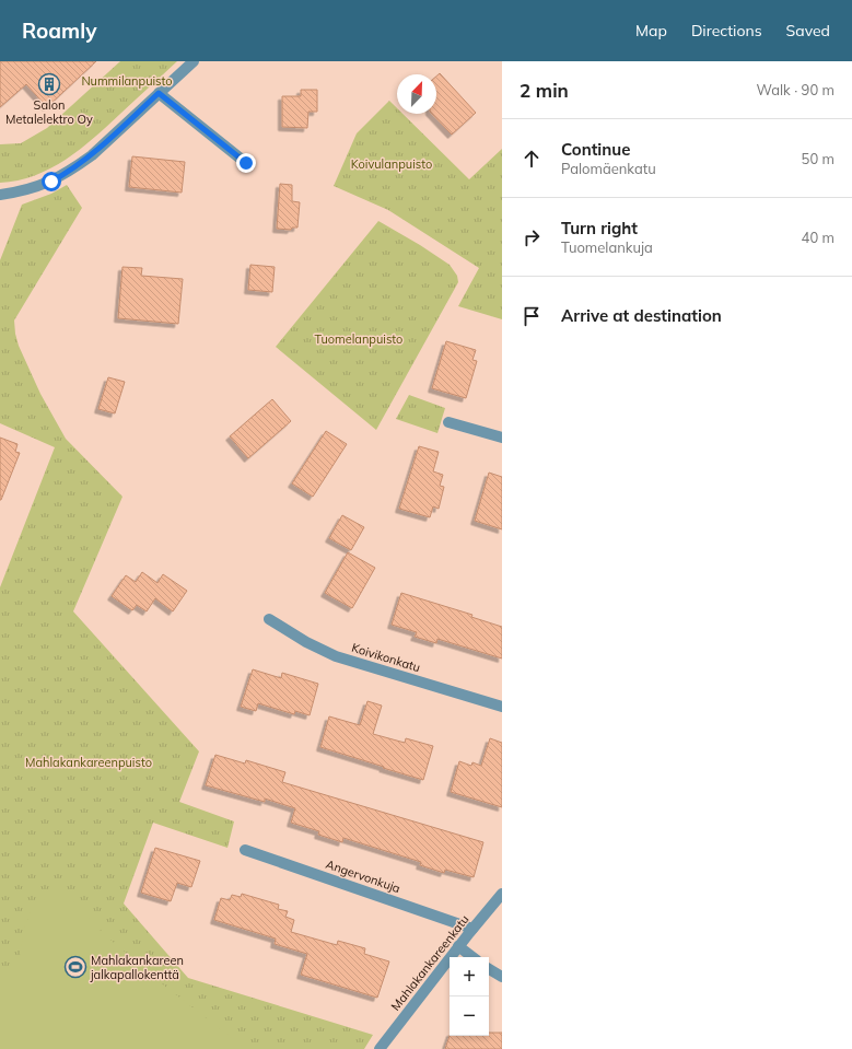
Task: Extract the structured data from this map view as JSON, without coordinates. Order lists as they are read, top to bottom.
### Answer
{
  "streets": {
    "street": ["Koivikonkatu", "Angervonkuja", "Mahlakankareenkatu"]
  },
  "crossings": [
    ["Angervonkuja", "Mahlakankareenkatu"]
  ],
  "parks": [
    "Nummilanpuisto",
    "Koivulanpuisto",
    "Tuomelanpuisto",
    "Mahlakankareenpuisto"
  ],
  "places": {
    "building": ["Salon Metalelektro Oy"],
    "sports": ["Mahlakankareen jalkapallokenttä"]
  },
  "north": "top right",
  "page": {
    "header": "Roamly",
    "nav": ["Map", "Directions", "Saved"],
    "heading": ["2 min", "Walk · 90 m"],
    "list": [
      ["Continue", "Palomäenkatu", "50 m"],
      ["Turn right", "Tuomelankuja", "40 m"],
      "Arrive at destination"
    ],
    "map_buttons": ["+", "−"]
  }
}
